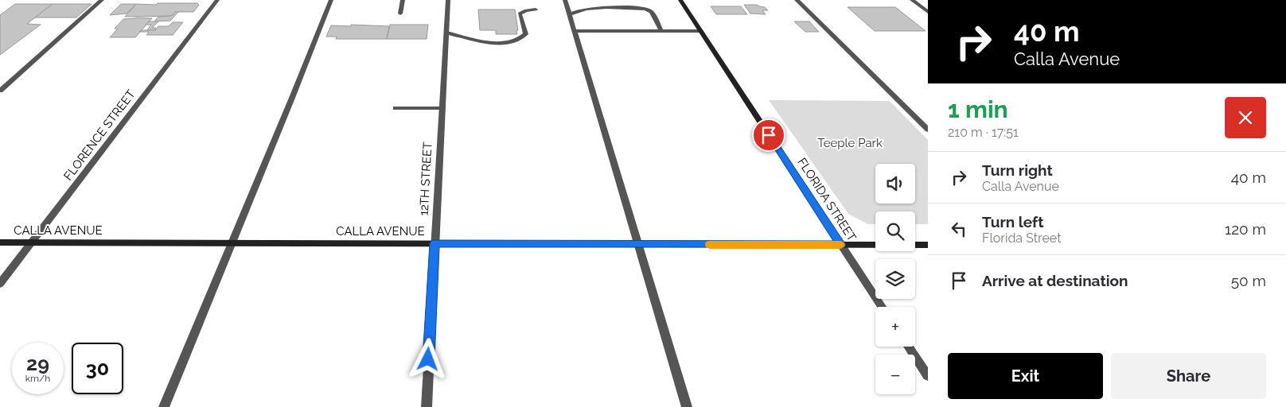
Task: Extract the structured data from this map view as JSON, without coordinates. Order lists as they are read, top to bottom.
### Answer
{
  "streets": {
    "street": [
      "FLORENCE STREET",
      "12TH STREET",
      "FLORIDA STREET",
      "CALLA AVENUE"
    ]
  },
  "crossings": [
    ["FLORENCE STREET", "CALLA AVENUE"],
    ["12TH STREET", "CALLA AVENUE"],
    ["FLORIDA STREET", "CALLA AVENUE"]
  ],
  "parks": ["Teeple Park"],
  "page": {
    "turn": ["40 m", "Calla Avenue"],
    "heading": ["1 min", "210 m · 17:51"],
    "list": [
      {
        "name": "Turn right",
        "note": "Calla Avenue",
        "value": "40 m"
      },
      {
        "name": "Turn left",
        "note": "Florida Street",
        "value": "120 m"
      },
      {
        "name": "Arrive at destination",
        "value": "50 m"
      }
    ],
    "map_buttons": ["+", "−"],
    "speed": "29 km/h",
    "limit": "30",
    "buttons": ["Exit", "Share"]
  }
}
